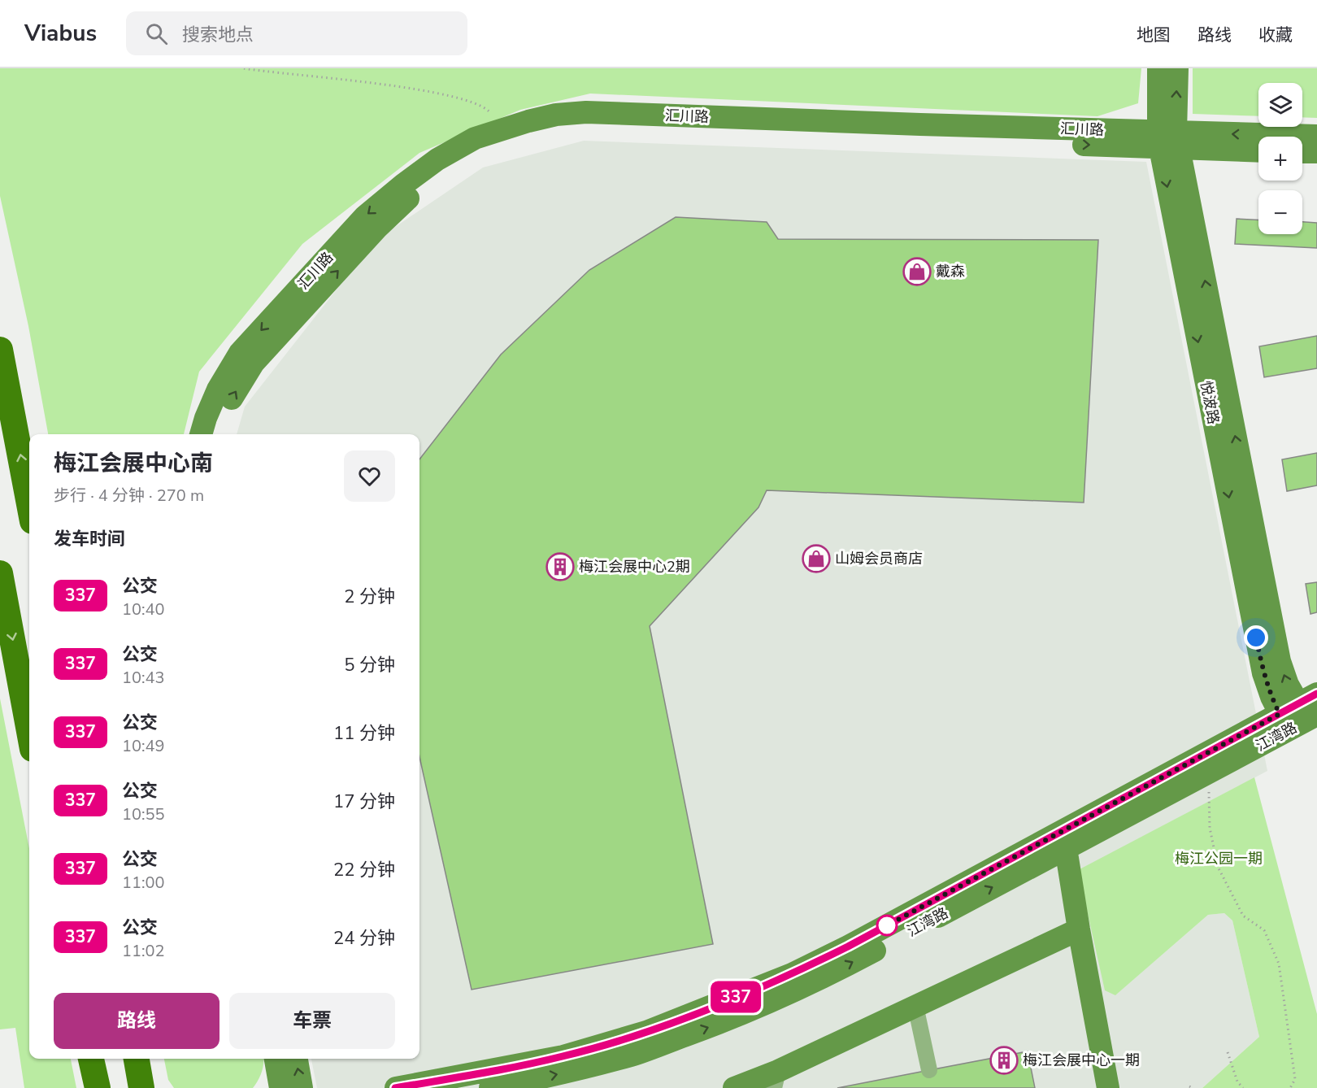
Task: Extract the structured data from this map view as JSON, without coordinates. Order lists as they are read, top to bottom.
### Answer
{
  "streets": {
    "street": ["汇川路", "悦波路", "江湾路"]
  },
  "crossings": [
    ["汇川路", "悦波路"],
    ["悦波路", "江湾路"]
  ],
  "parks": ["梅江公园一期"],
  "places": {
    "shop": ["戴森", "山姆会员商店"],
    "building": ["梅江会展中心2期", "梅江会展中心一期"]
  },
  "lines": ["bus line 337"],
  "page": {
    "header": "Viabus",
    "search": "搜索地点",
    "nav": ["地图", "路线", "收藏"],
    "on_map": "337",
    "map_buttons": ["+", "−"],
    "heading": [
      ["梅江会展中心南", "步行 · 4 分钟 · 270 m"],
      "发车时间"
    ],
    "list": [
      {
        "mark": "337",
        "name": "公交",
        "note": "10:40",
        "value": "2 分钟"
      },
      {
        "mark": "337",
        "name": "公交",
        "note": "10:43",
        "value": "5 分钟"
      },
      {
        "mark": "337",
        "name": "公交",
        "note": "10:49",
        "value": "11 分钟"
      },
      {
        "mark": "337",
        "name": "公交",
        "note": "10:55",
        "value": "17 分钟"
      },
      {
        "mark": "337",
        "name": "公交",
        "note": "11:00",
        "value": "22 分钟"
      },
      {
        "mark": "337",
        "name": "公交",
        "note": "11:02",
        "value": "24 分钟"
      }
    ],
    "buttons": ["路线", "车票"]
  }
}
